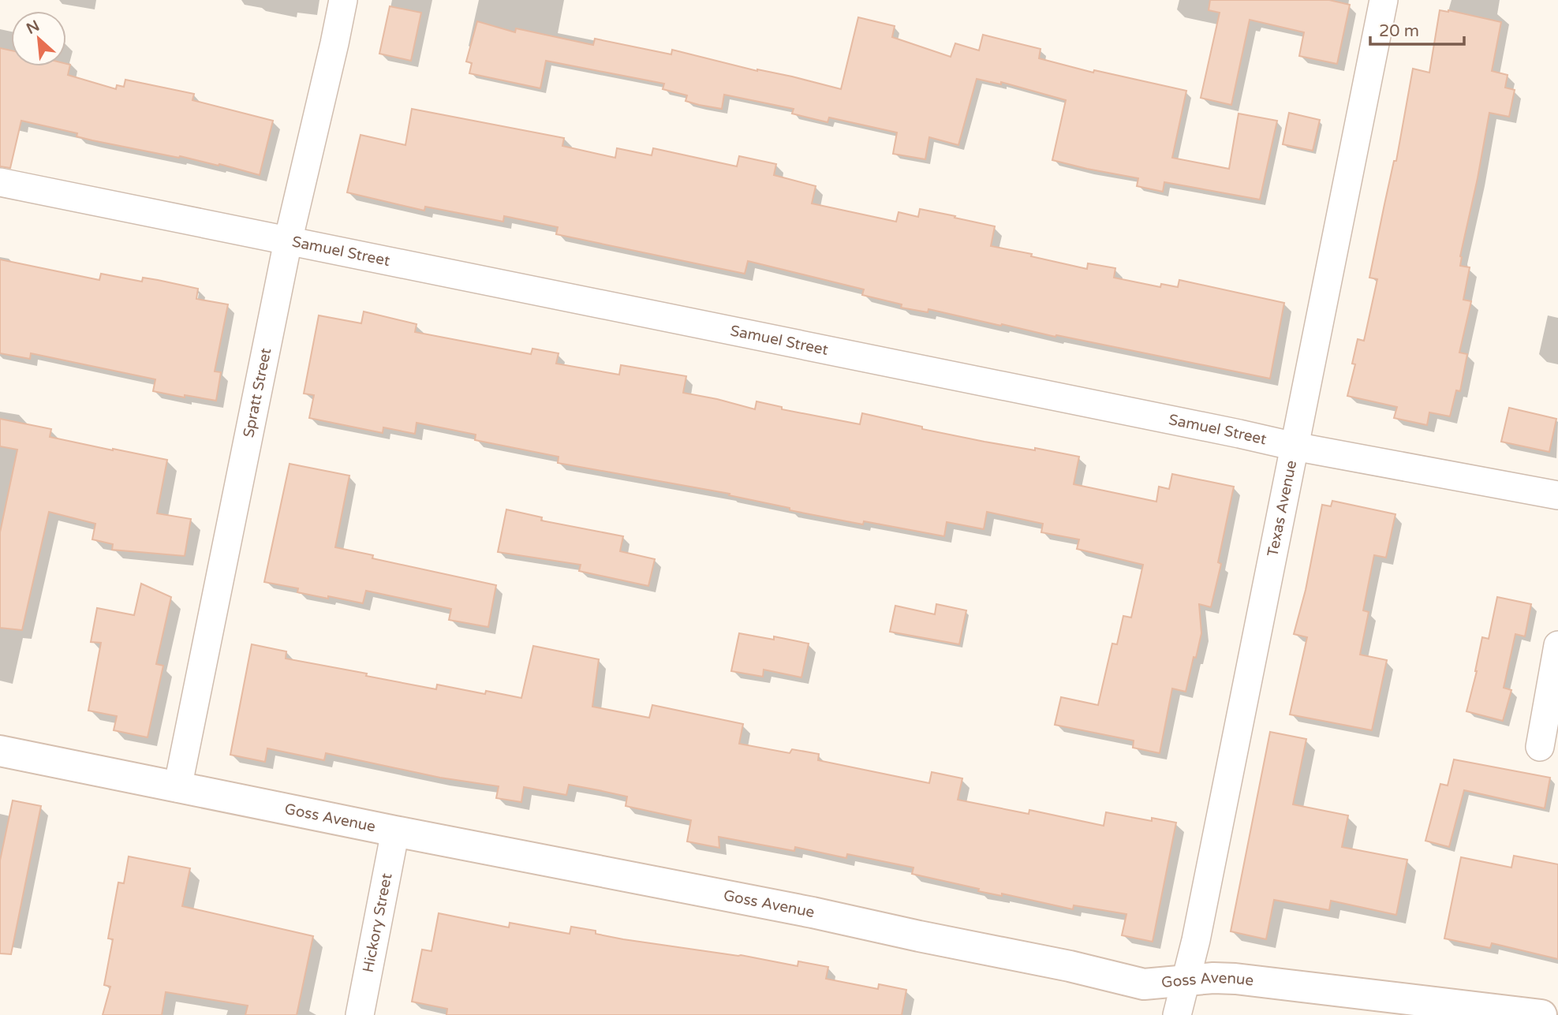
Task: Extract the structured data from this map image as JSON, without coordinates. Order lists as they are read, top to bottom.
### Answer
{
  "streets": {
    "main road": ["Goss Avenue"],
    "street": [
      "Samuel Street",
      "Spratt Street",
      "Texas Avenue",
      "Hickory Street"
    ]
  },
  "crossings": [
    ["Samuel Street", "Spratt Street"],
    ["Samuel Street", "Texas Avenue"],
    ["Spratt Street", "Goss Avenue"],
    ["Texas Avenue", "Goss Avenue"],
    ["Goss Avenue", "Hickory Street"]
  ],
  "scale_bar": "20 m",
  "north": "top left"
}
